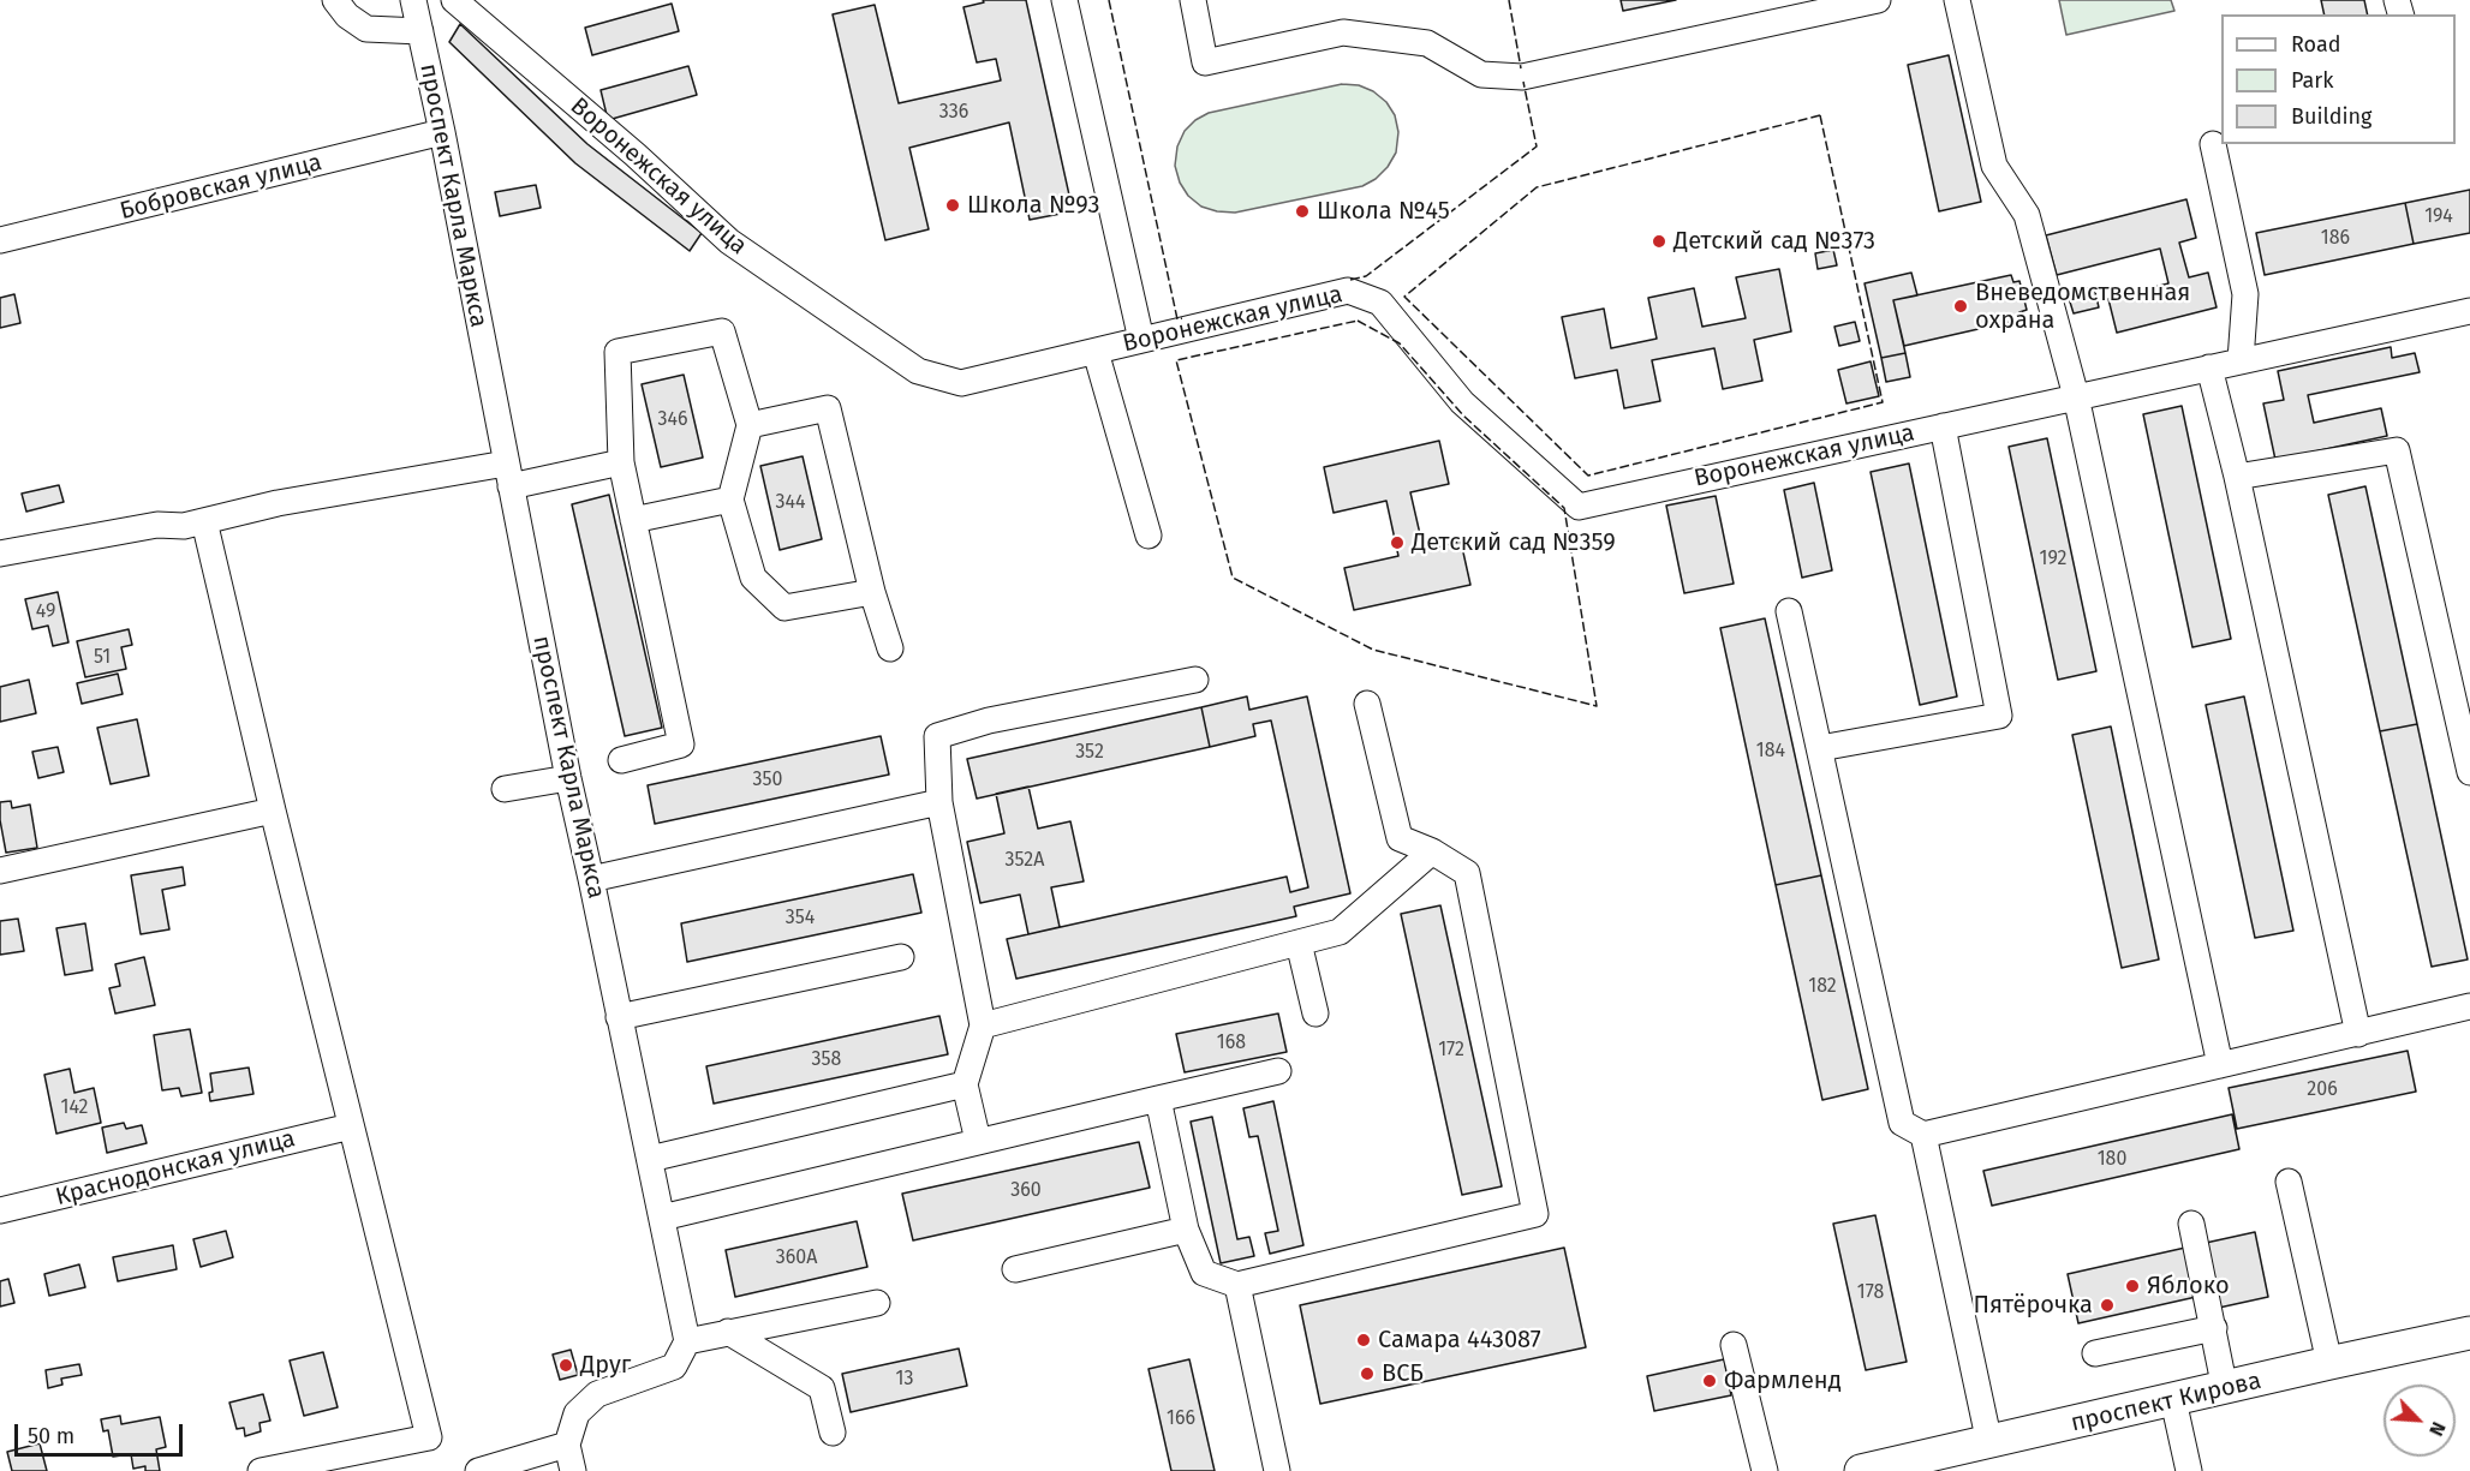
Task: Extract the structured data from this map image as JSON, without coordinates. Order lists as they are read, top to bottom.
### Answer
{
  "streets": {
    "main road": ["проспект Кирова"],
    "street": [
      "Воронежская улица",
      "Бобровская улица",
      "проспект Карла Маркса",
      "Краснодонская улица"
    ]
  },
  "crossings": [
    ["Бобровская улица", "проспект Карла Маркса"]
  ],
  "places": [
    "Школа №93",
    "Школа №45",
    "Детский сад №373",
    "Вневедомственная охрана",
    "Детский сад №359",
    "Яблоко",
    "Пятёрочка",
    "Самара 443087",
    "Друг",
    "ВСБ",
    "Фармленд"
  ],
  "house_numbers": [
    "336",
    "194",
    "186",
    "346",
    "344",
    "192",
    "49",
    "51",
    "184",
    "352",
    "350",
    "352А",
    "354",
    "182",
    "168",
    "172",
    "358",
    "206",
    "142",
    "180",
    "360",
    "360А",
    "178",
    "13",
    "166"
  ],
  "legend": ["Road", "Park", "Building"],
  "scale_bar": "50 m",
  "north": "bottom right"
}
